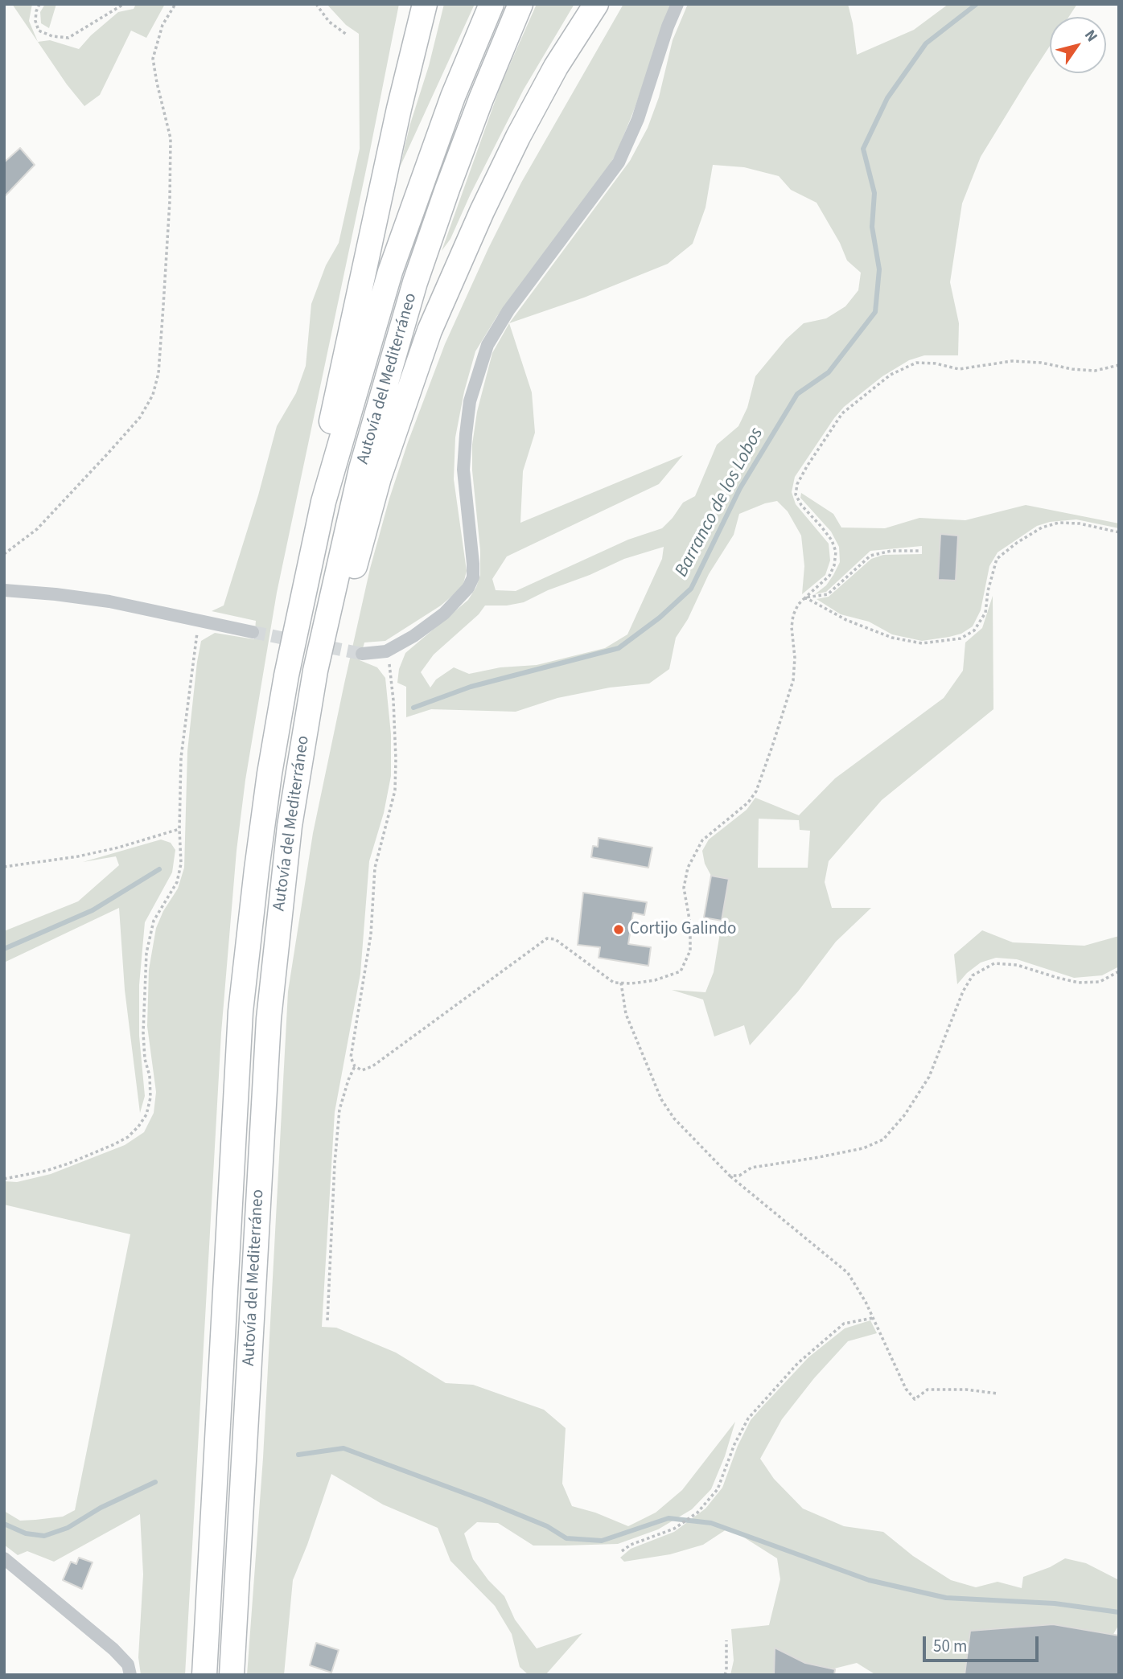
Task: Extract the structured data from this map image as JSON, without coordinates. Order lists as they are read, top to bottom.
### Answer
{
  "streets": {
    "highway": ["Autovía del Mediterráneo"]
  },
  "water": ["Barranco de los Lobos"],
  "places": ["Cortijo Galindo"],
  "scale_bar": "50 m",
  "north": "top right"
}
